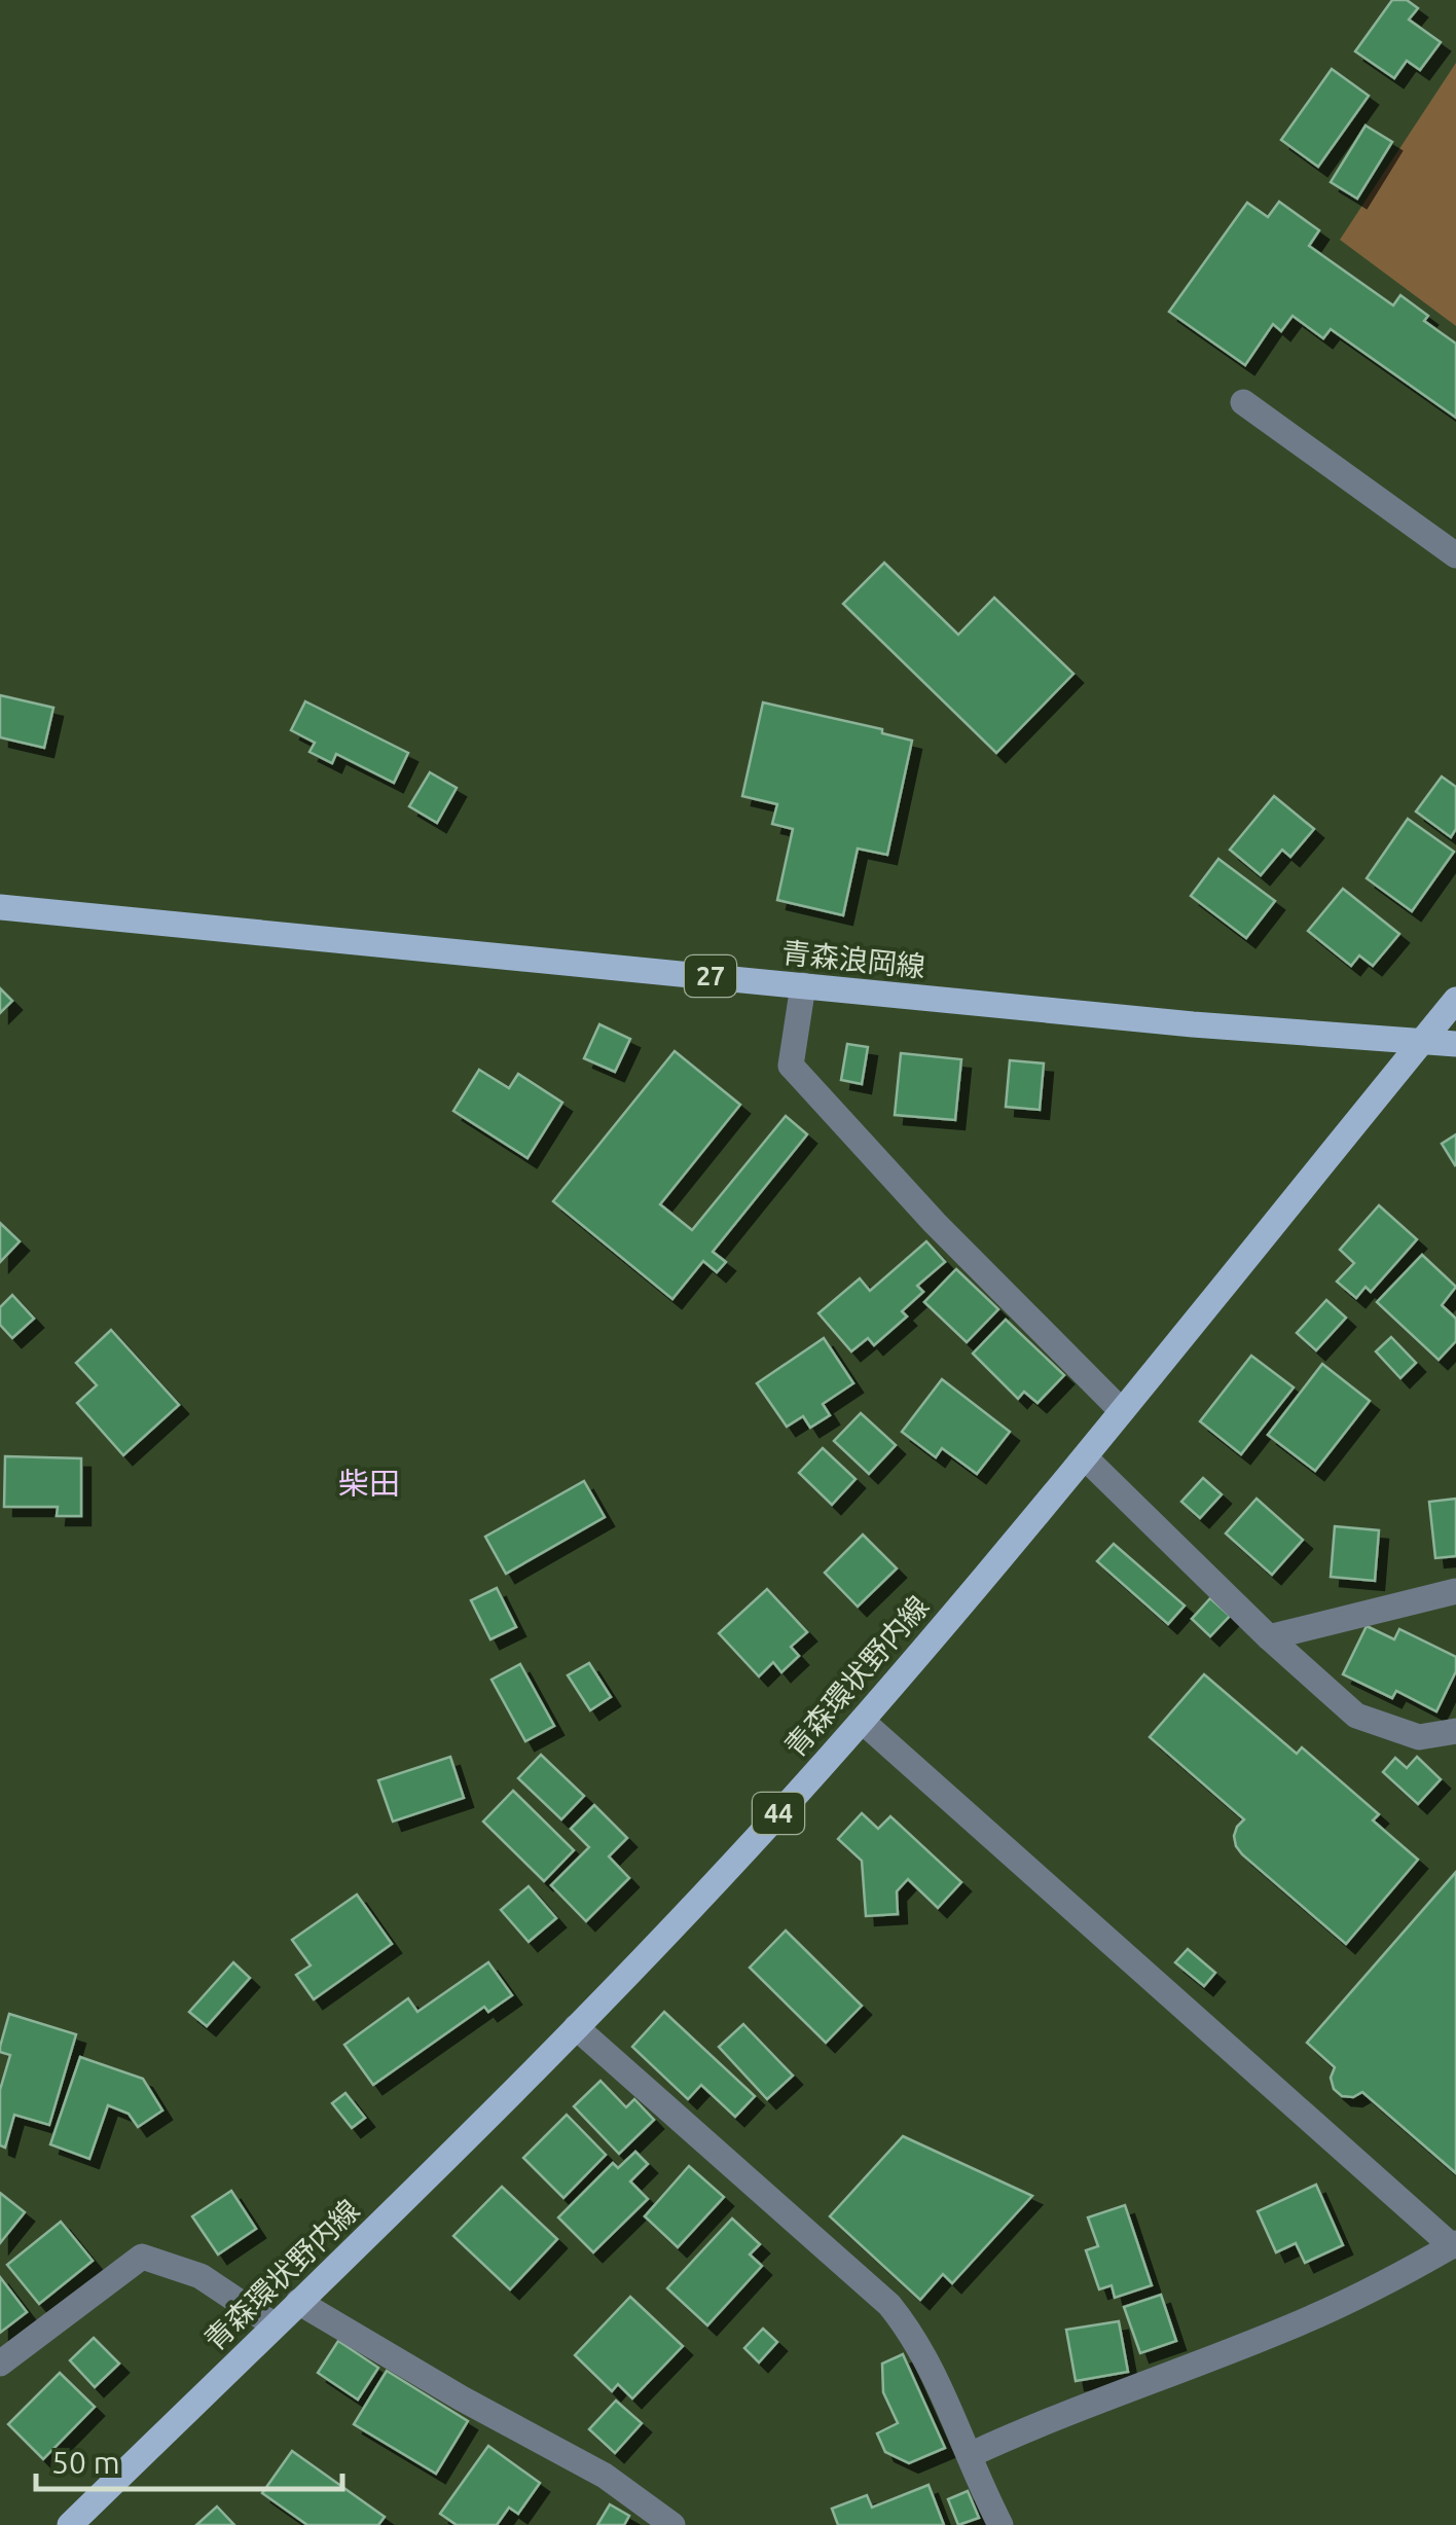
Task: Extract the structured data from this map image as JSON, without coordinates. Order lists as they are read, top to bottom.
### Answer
{
  "streets": {
    "main road": [
      "青森浪岡線",
      "27",
      "青森環状野内線",
      "44"
    ]
  },
  "crossings": [
    ["青森浪岡線", "青森環状野内線"]
  ],
  "districts": ["柴田"],
  "scale_bar": "50 m"
}
